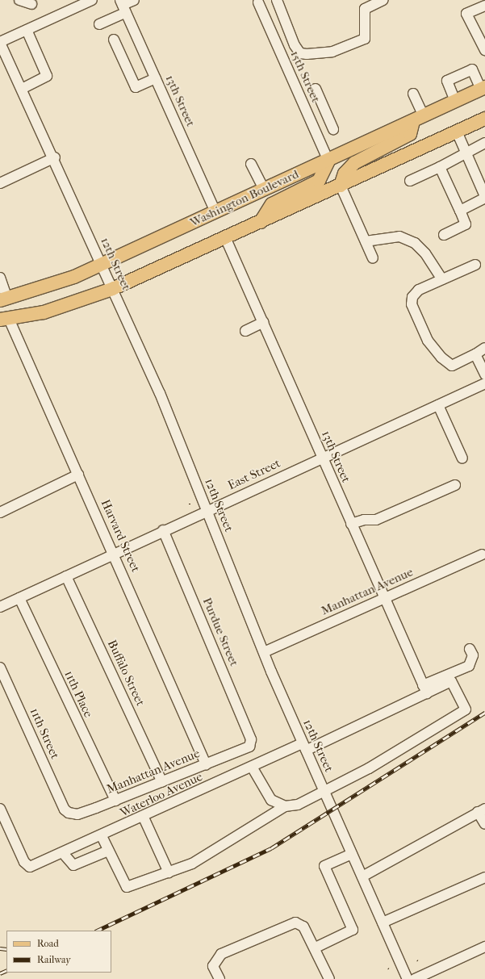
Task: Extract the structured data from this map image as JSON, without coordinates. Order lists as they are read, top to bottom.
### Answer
{
  "streets": {
    "main road": ["Washington Boulevard"],
    "street": [
      "15th Street",
      "13th Street",
      "12th Street",
      "East Street",
      "Harvard Street",
      "Manhattan Avenue",
      "Purdue Street",
      "Buffalo Street",
      "11th Place",
      "11th Street",
      "Waterloo Avenue"
    ]
  },
  "crossings": [
    ["15th Street", "Washington Boulevard"],
    ["13th Street", "Washington Boulevard"],
    ["13th Street", "East Street"],
    ["13th Street", "Manhattan Avenue"],
    ["13th Street", "Waterloo Avenue"],
    ["Washington Boulevard", "12th Street"],
    ["12th Street", "East Street"],
    ["12th Street", "Manhattan Avenue"],
    ["12th Street", "Waterloo Avenue"],
    ["East Street", "Harvard Street"],
    ["East Street", "Purdue Street"],
    ["East Street", "Buffalo Street"],
    ["East Street", "11th Place"],
    ["Harvard Street", "Manhattan Avenue"],
    ["Manhattan Avenue", "Purdue Street"],
    ["Manhattan Avenue", "Buffalo Street"],
    ["Manhattan Avenue", "11th Place"],
    ["Manhattan Avenue", "11th Street"]
  ],
  "legend": ["Road", "Railway"]
}
